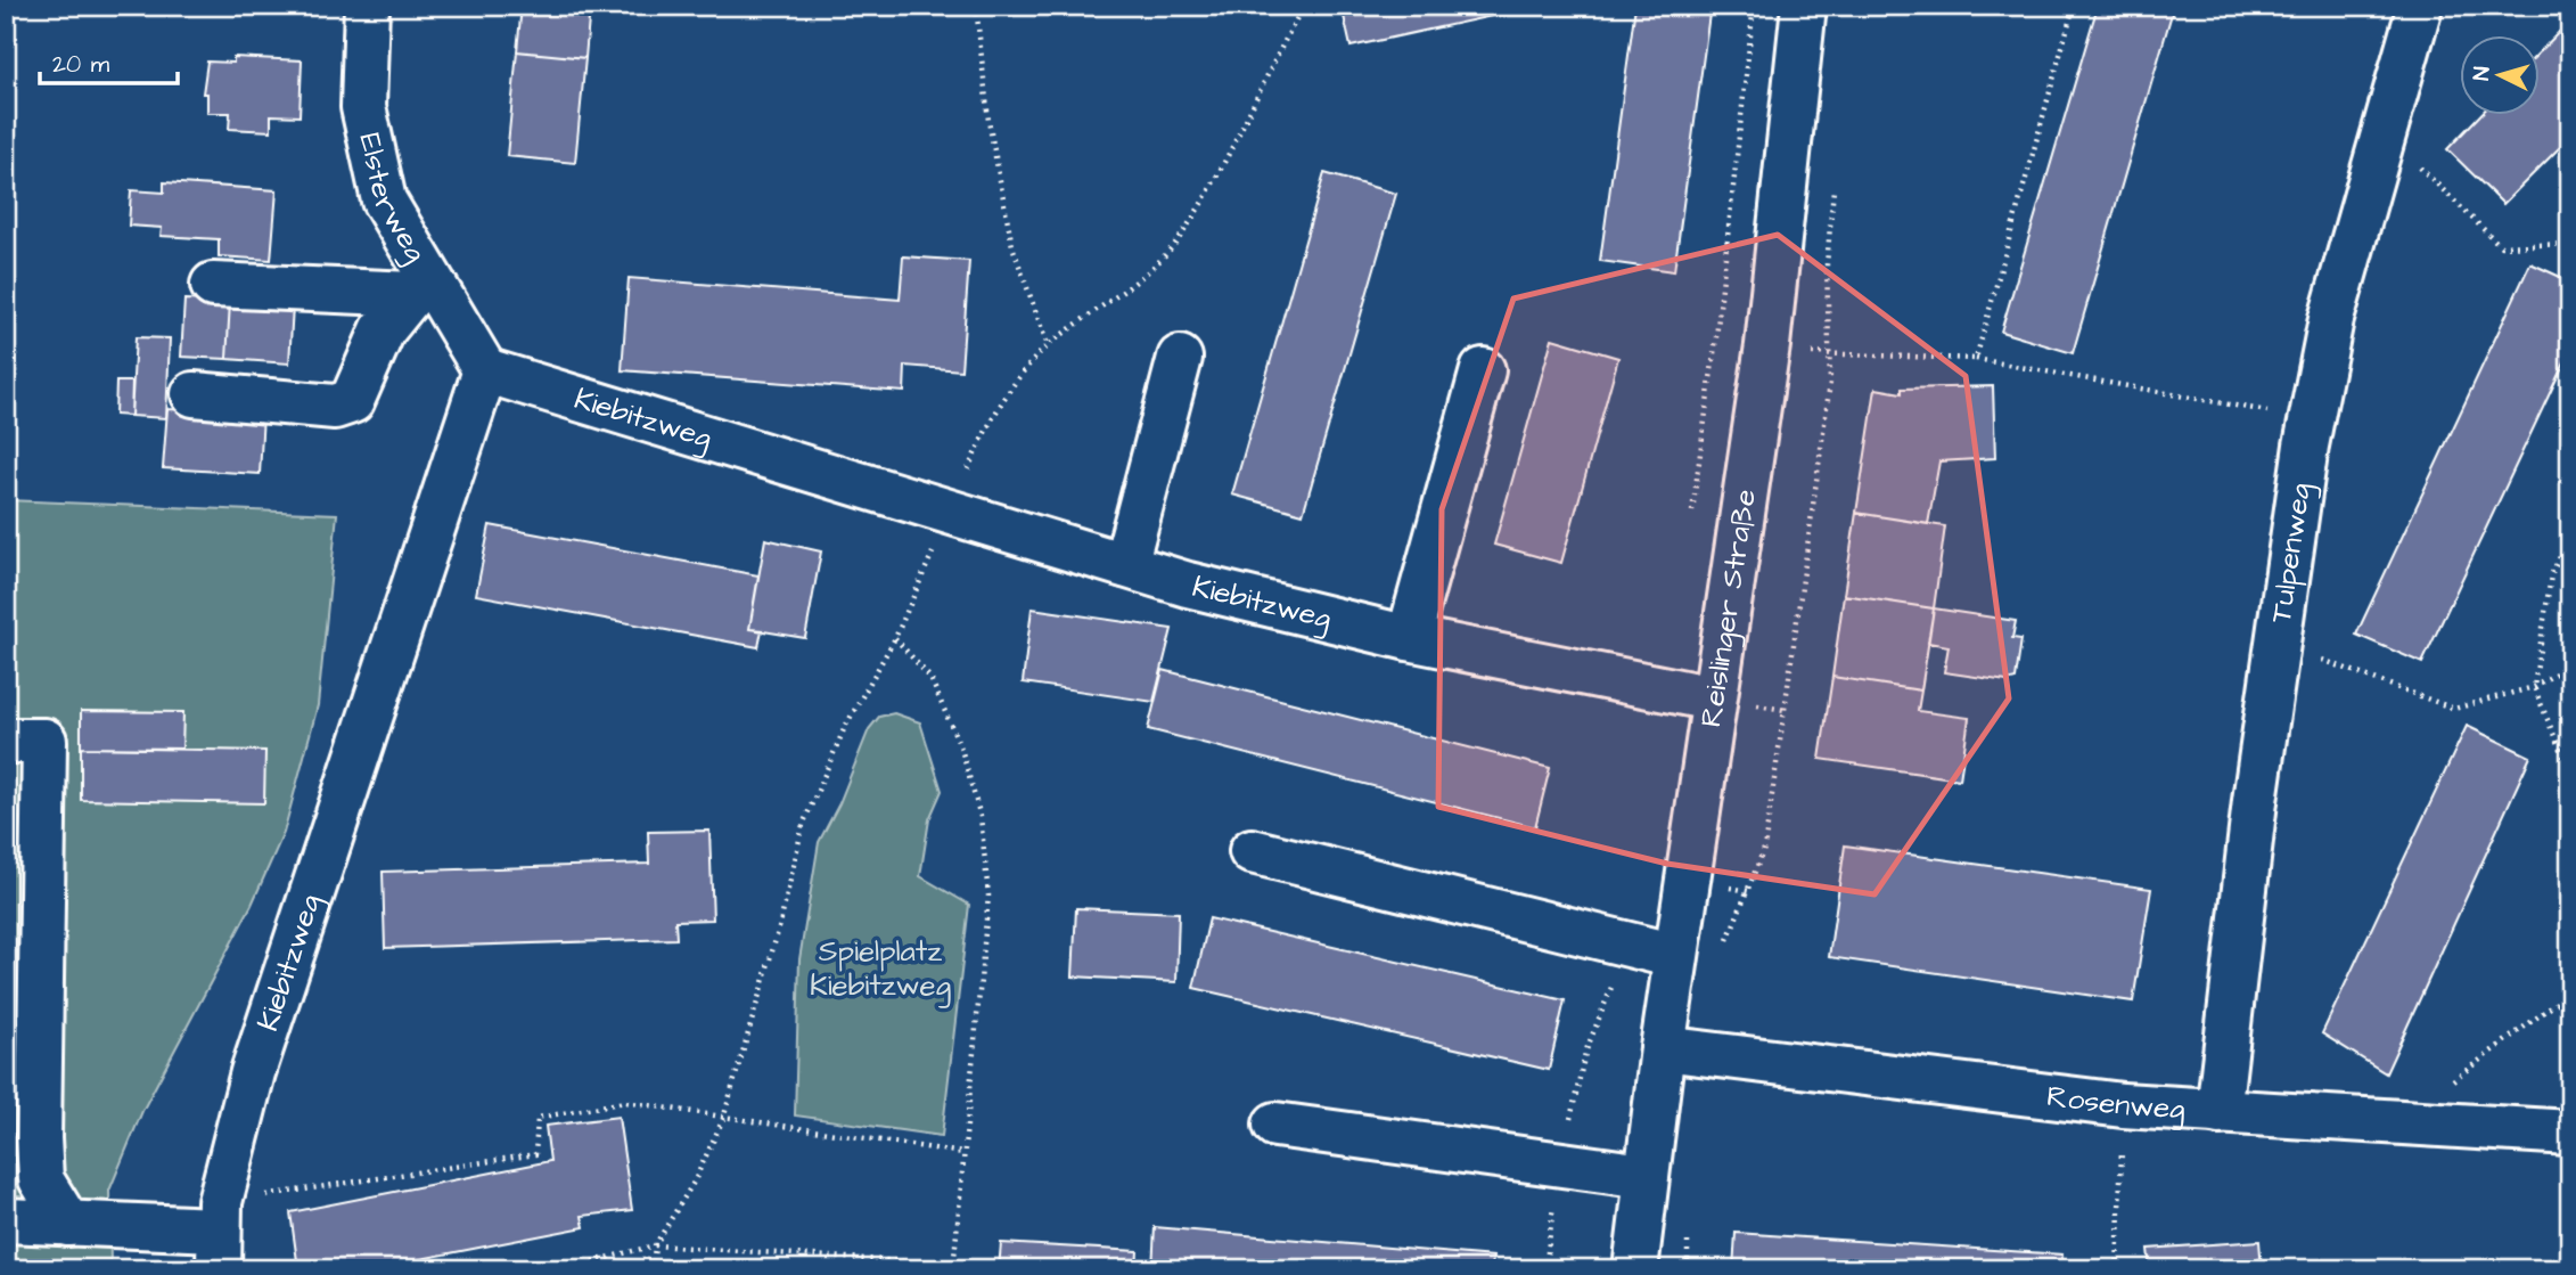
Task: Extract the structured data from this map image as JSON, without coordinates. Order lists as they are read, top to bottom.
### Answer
{
  "streets": {
    "street": [
      "Elsterweg",
      "Kiebitzweg",
      "Tulpenweg",
      "Reislinger Straße",
      "Rosenweg"
    ]
  },
  "crossings": [
    ["Elsterweg", "Kiebitzweg"],
    ["Kiebitzweg", "Reislinger Straße"],
    ["Tulpenweg", "Rosenweg"],
    ["Reislinger Straße", "Rosenweg"]
  ],
  "parks": ["Spielplatz Kiebitzweg"],
  "scale_bar": "20 m",
  "north": "left"
}
